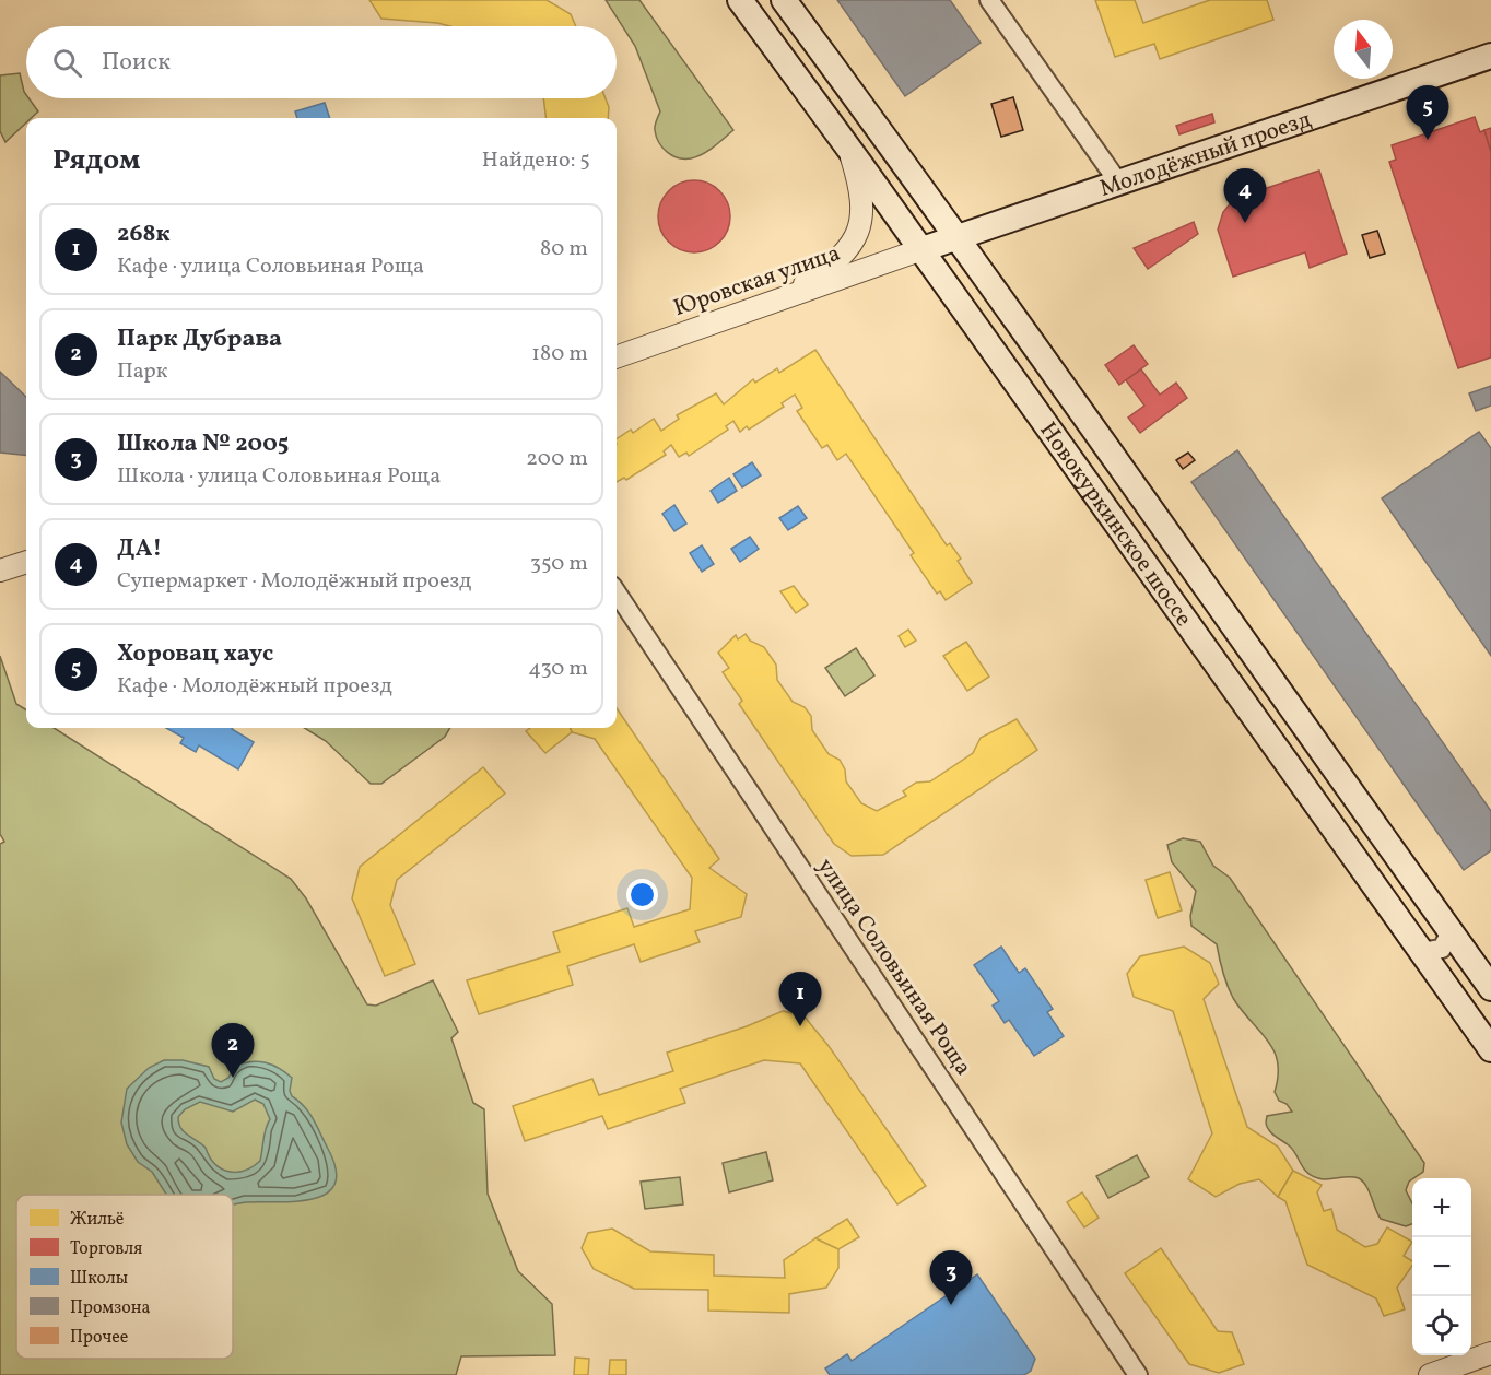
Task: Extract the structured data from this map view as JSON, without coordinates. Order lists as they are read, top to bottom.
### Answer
{
  "streets": {
    "main road": ["Молодёжный проезд", "Новокуркинское шоссе"],
    "street": ["Юровская улица", "улица Соловьиная Роща"]
  },
  "crossings": [
    ["Молодёжный проезд", "Юровская улица"],
    ["Молодёжный проезд", "Новокуркинское шоссе"],
    ["Юровская улица", "Новокуркинское шоссе"]
  ],
  "legend": [
    "Жильё",
    "Торговля",
    "Школы",
    "Промзона",
    "Прочее"
  ],
  "north": "top",
  "page": {
    "search": "Поиск",
    "pins": [
      "5",
      "4",
      "1",
      "2",
      "3"
    ],
    "heading": ["Рядом", "Найдено: 5"],
    "list": [
      {
        "mark": "1",
        "name": "268к",
        "note": "Кафе · улица Соловьиная Роща",
        "value": "80 m"
      },
      {
        "mark": "2",
        "name": "Парк Дубрава",
        "note": "Парк",
        "value": "180 m"
      },
      {
        "mark": "3",
        "name": "Школа № 2005",
        "note": "Школа · улица Соловьиная Роща",
        "value": "200 m"
      },
      {
        "mark": "4",
        "name": "ДА!",
        "note": "Супермаркет · Молодёжный проезд",
        "value": "350 m"
      },
      {
        "mark": "5",
        "name": "Хоровац хаус",
        "note": "Кафе · Молодёжный проезд",
        "value": "430 m"
      }
    ],
    "map_buttons": ["+", "−"]
  }
}
